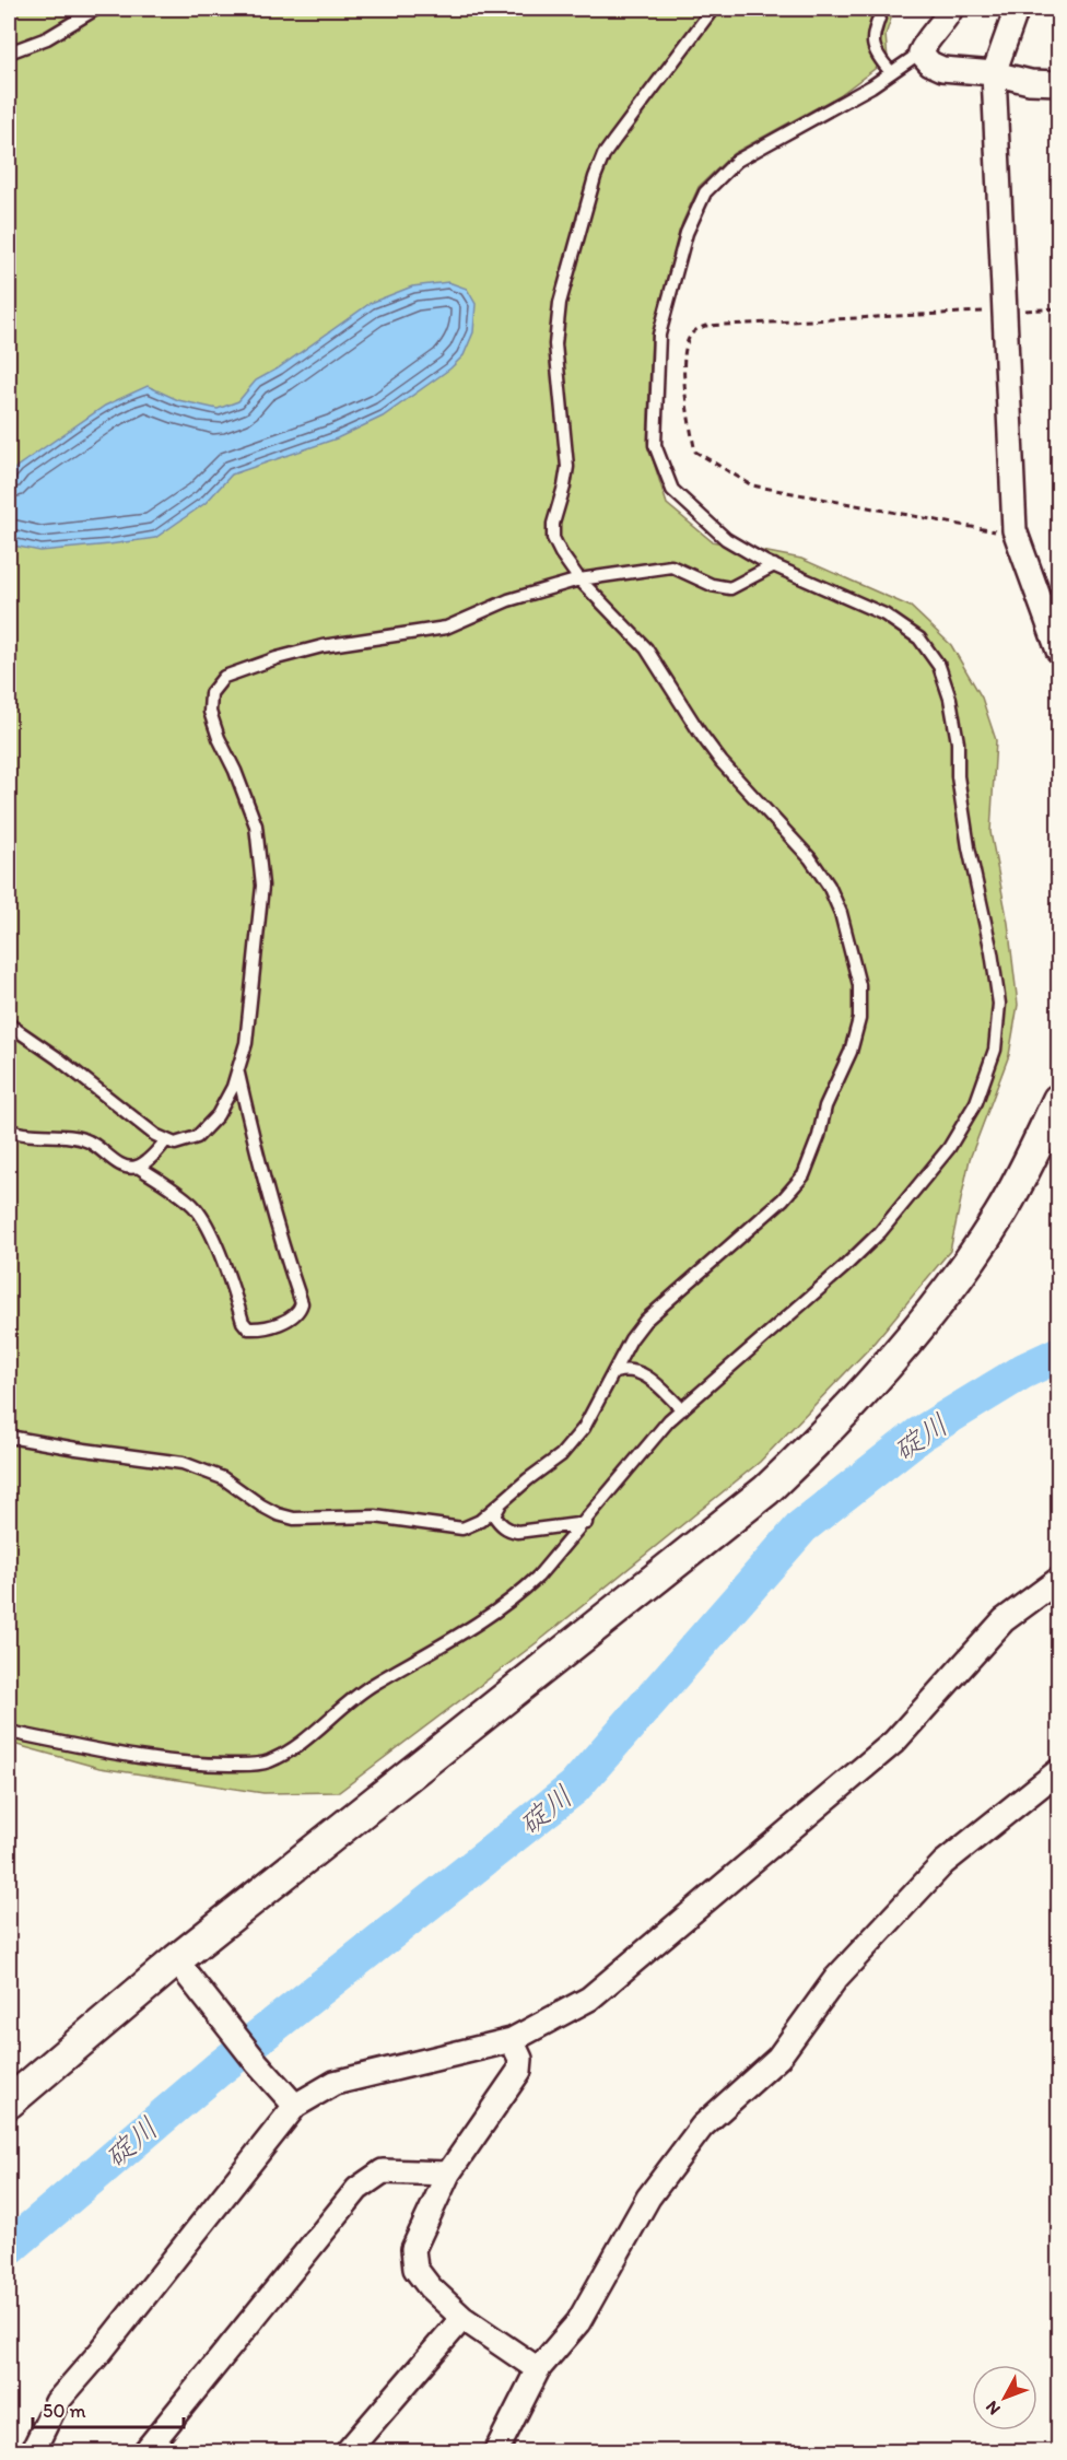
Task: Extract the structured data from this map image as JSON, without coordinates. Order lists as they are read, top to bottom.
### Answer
{
  "water": ["碇川"],
  "scale_bar": "50 m",
  "north": "bottom left"
}
